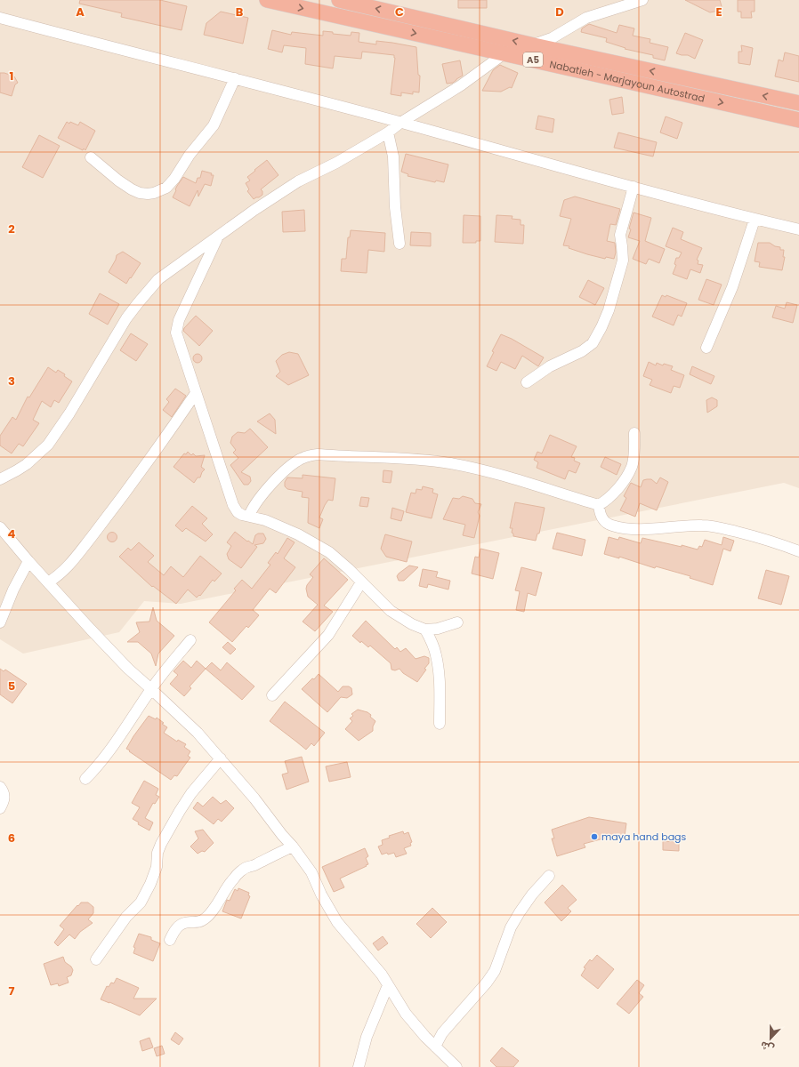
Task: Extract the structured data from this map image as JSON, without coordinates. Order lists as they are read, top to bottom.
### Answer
{
  "streets": {
    "highway": ["A5", "Nabatieh - Marjayoun Autostrad"]
  },
  "places": ["maya hand bags"],
  "north": "bottom",
  "grid": {
    "columns": [
      "A",
      "B",
      "C",
      "D",
      "E"
    ],
    "rows": [
      "1",
      "2",
      "3",
      "4",
      "5",
      "6",
      "7"
    ]
  }
}
